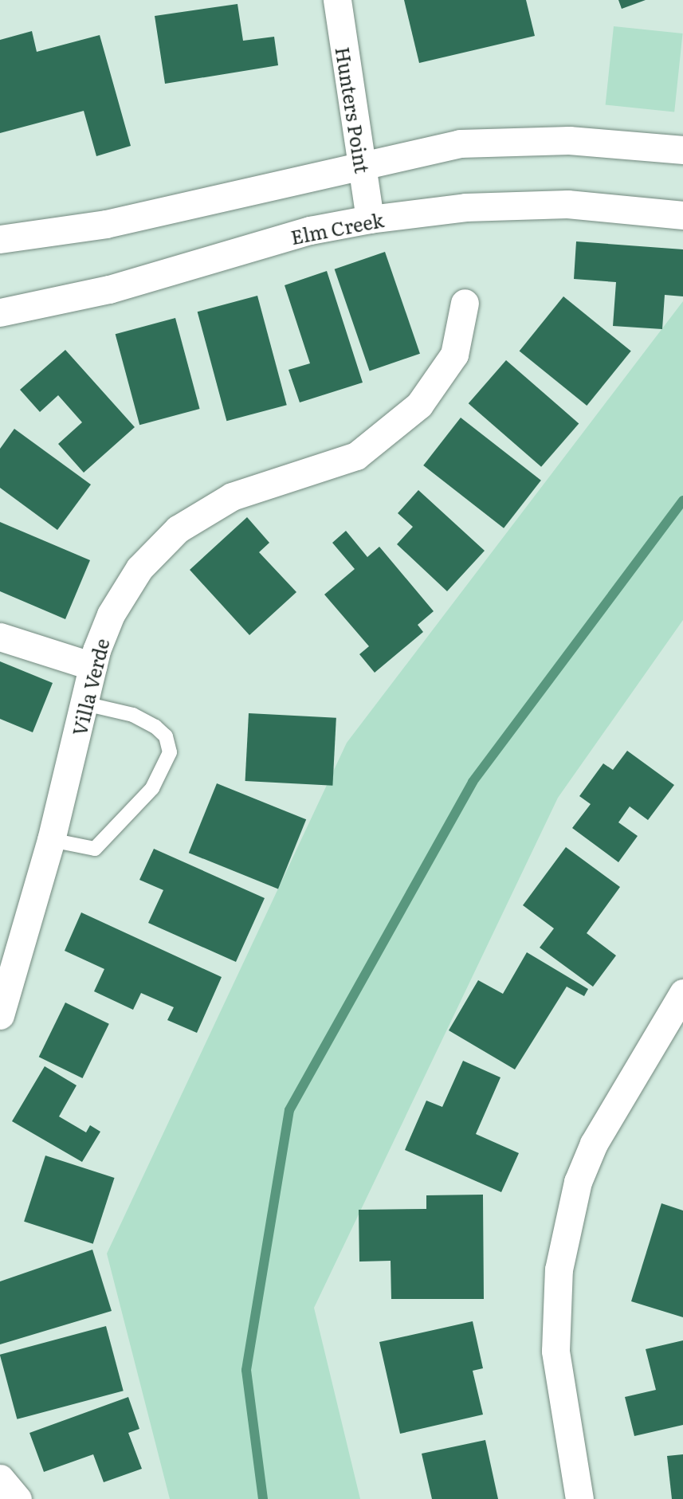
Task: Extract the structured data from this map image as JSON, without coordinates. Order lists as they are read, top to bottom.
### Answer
{
  "streets": {
    "street": ["Hunters Point", "Elm Creek", "Villa Verde"]
  },
  "crossings": [
    ["Hunters Point", "Elm Creek"]
  ]
}
